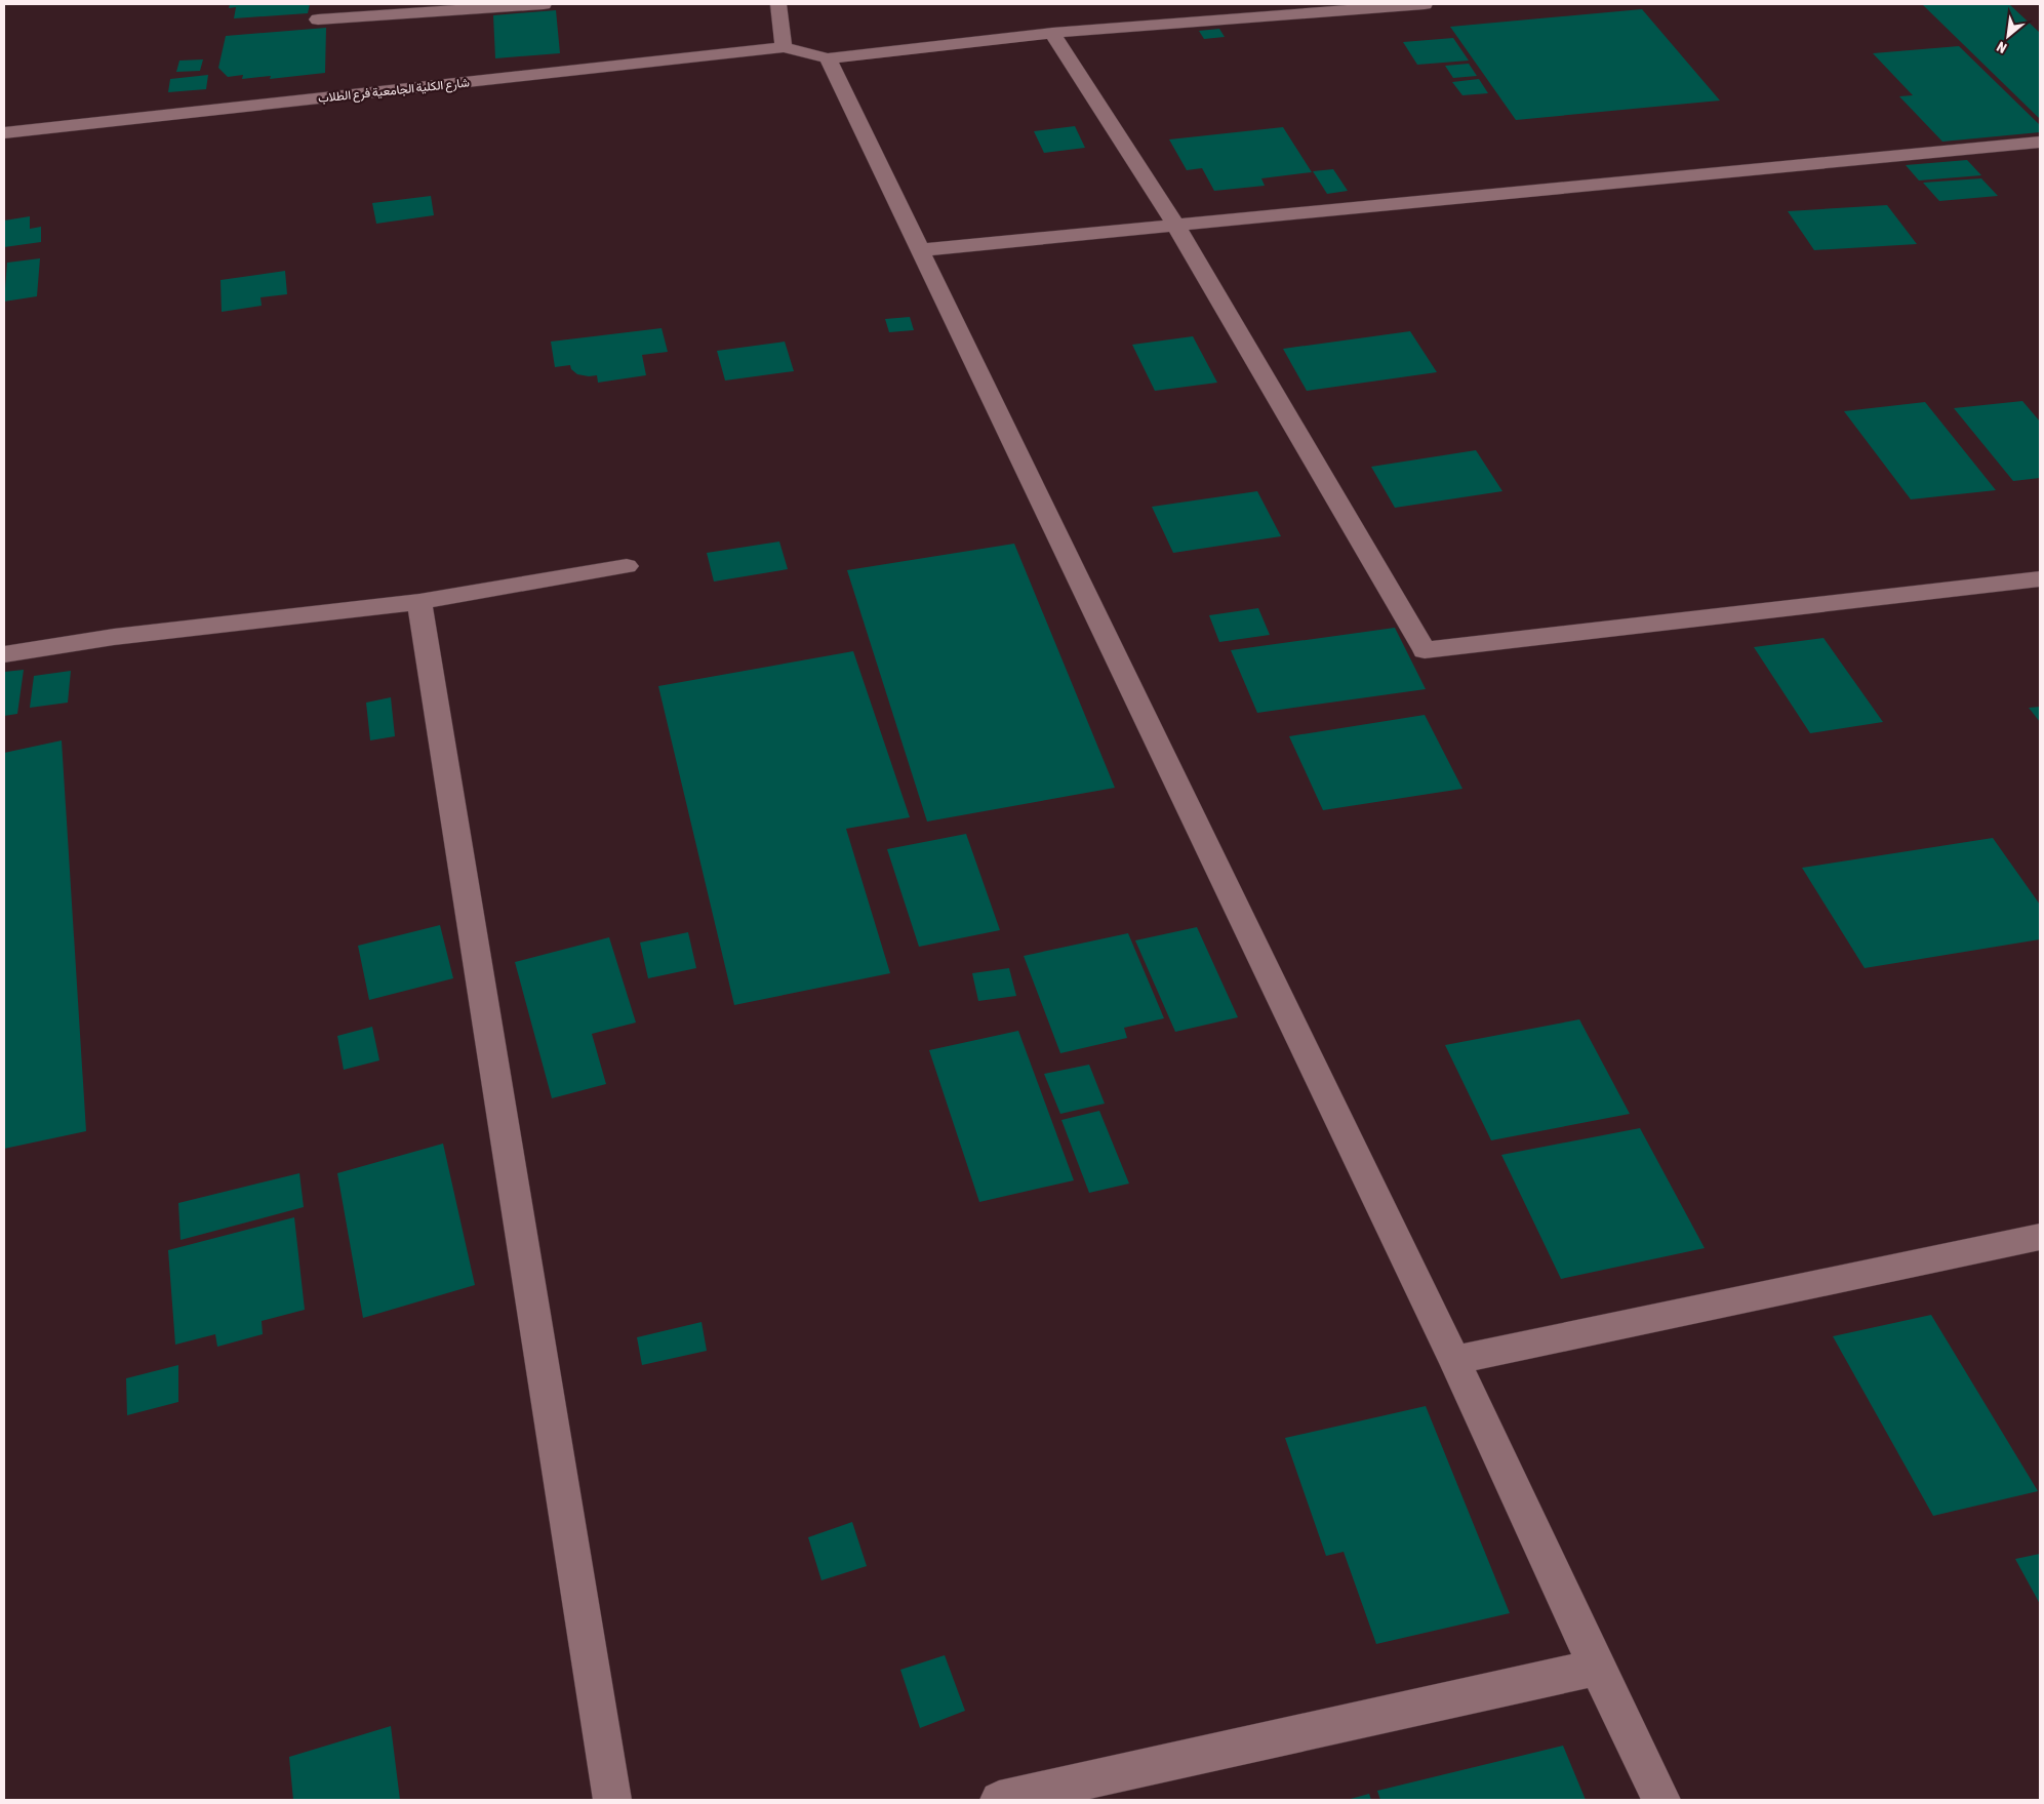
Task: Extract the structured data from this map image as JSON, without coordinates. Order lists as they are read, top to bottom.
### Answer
{
  "streets": {
    "street": ["شارع الكلية الجامعية فرع الطلاب"]
  },
  "north": "bottom left"
}
